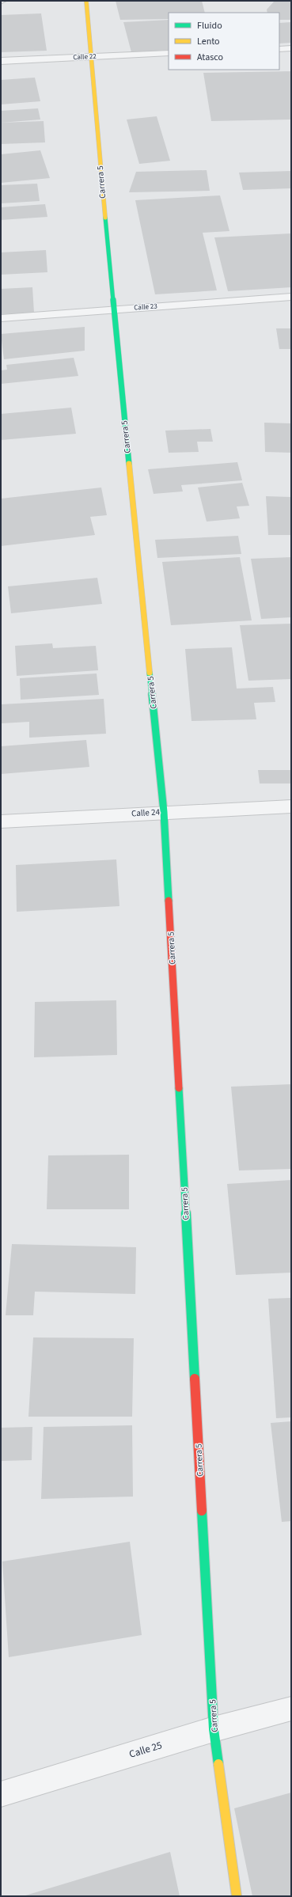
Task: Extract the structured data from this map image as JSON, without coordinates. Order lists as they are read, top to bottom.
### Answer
{
  "streets": {
    "street": [
      "Calle 22",
      "Carrera 5",
      "Calle 23",
      "Calle 24",
      "Calle 25"
    ]
  },
  "crossings": [
    ["Calle 22", "Carrera 5"],
    ["Carrera 5", "Calle 23"],
    ["Carrera 5", "Calle 24"],
    ["Carrera 5", "Calle 25"]
  ],
  "legend": ["Fluido", "Lento", "Atasco"]
}
